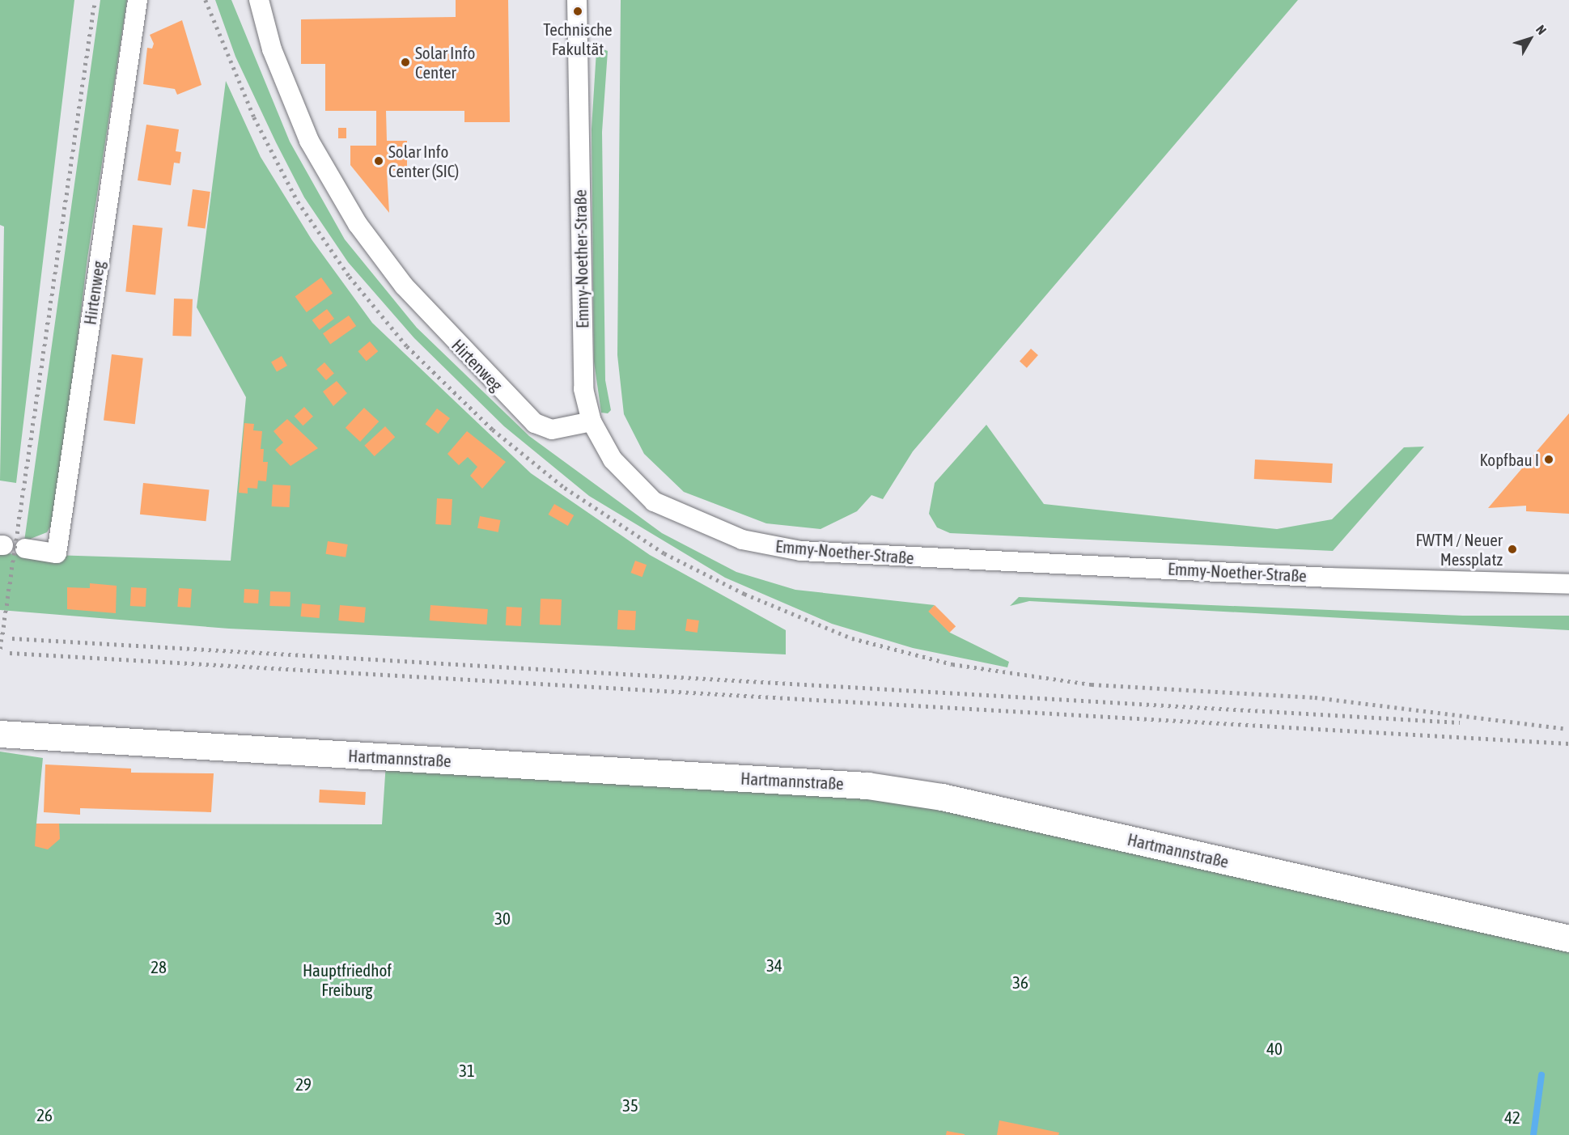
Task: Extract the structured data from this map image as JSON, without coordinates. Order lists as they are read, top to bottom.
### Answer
{
  "streets": {
    "street": ["Emmy-Noether-Straße", "Hirtenweg", "Hartmannstraße"]
  },
  "crossings": [
    ["Emmy-Noether-Straße", "Hirtenweg"]
  ],
  "parks": [
    "30",
    "34",
    "28",
    "Hauptfriedhof Freiburg",
    "36",
    "40",
    "31",
    "29",
    "35",
    "26",
    "42"
  ],
  "places": [
    "Technische Fakultät",
    "Solar Info Center",
    "Solar Info Center (SIC)",
    "Kopfbau I",
    "FWTM / Neuer Messplatz"
  ],
  "north": "top right"
}
